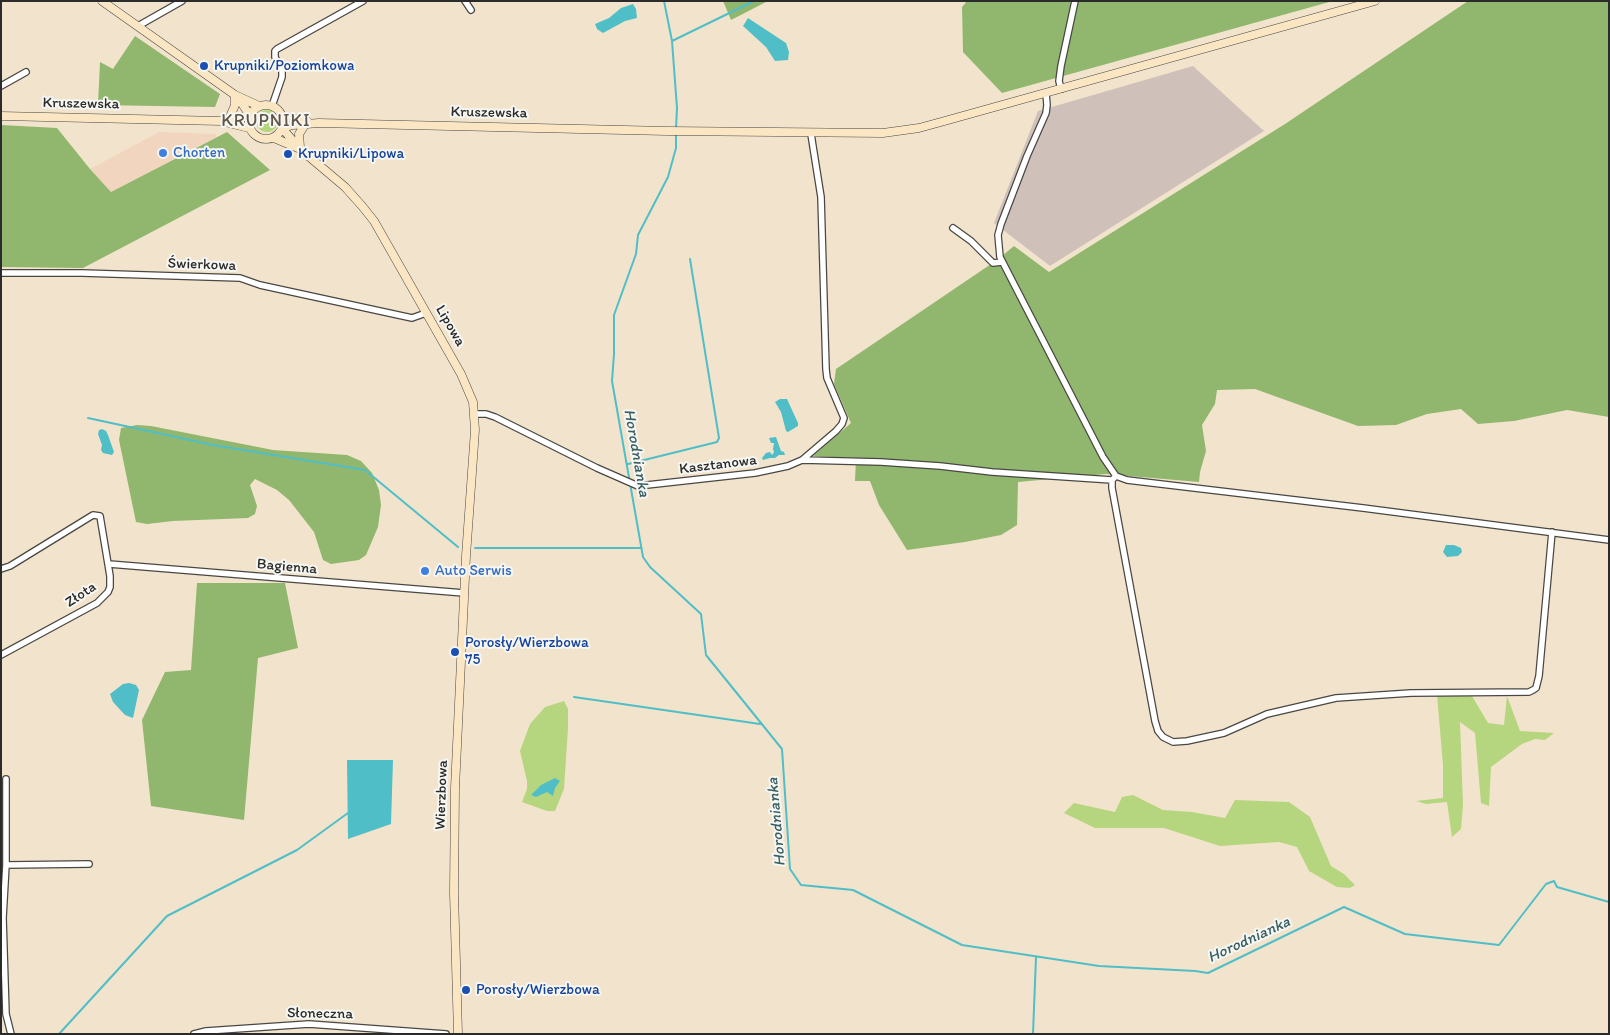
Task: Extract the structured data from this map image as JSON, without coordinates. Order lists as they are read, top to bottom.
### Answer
{
  "streets": {
    "street": [
      "Kruszewska",
      "Świerkowa",
      "Lipowa",
      "Kasztanowa",
      "Bagienna",
      "Złota",
      "Wierzbowa",
      "Słoneczna"
    ]
  },
  "crossings": [
    ["Kruszewska", "Lipowa"],
    ["Świerkowa", "Lipowa"],
    ["Lipowa", "Kasztanowa"],
    ["Lipowa", "Wierzbowa"],
    ["Bagienna", "Złota"],
    ["Bagienna", "Wierzbowa"]
  ],
  "districts": ["KRUPNIKI"],
  "water": ["Horodnianka"],
  "places": [
    "Krupniki/Poziomkowa",
    "Chorten",
    "Krupniki/Lipowa",
    "Auto Serwis",
    "Porosły/Wierzbowa 75",
    "Porosły/Wierzbowa"
  ]
}
